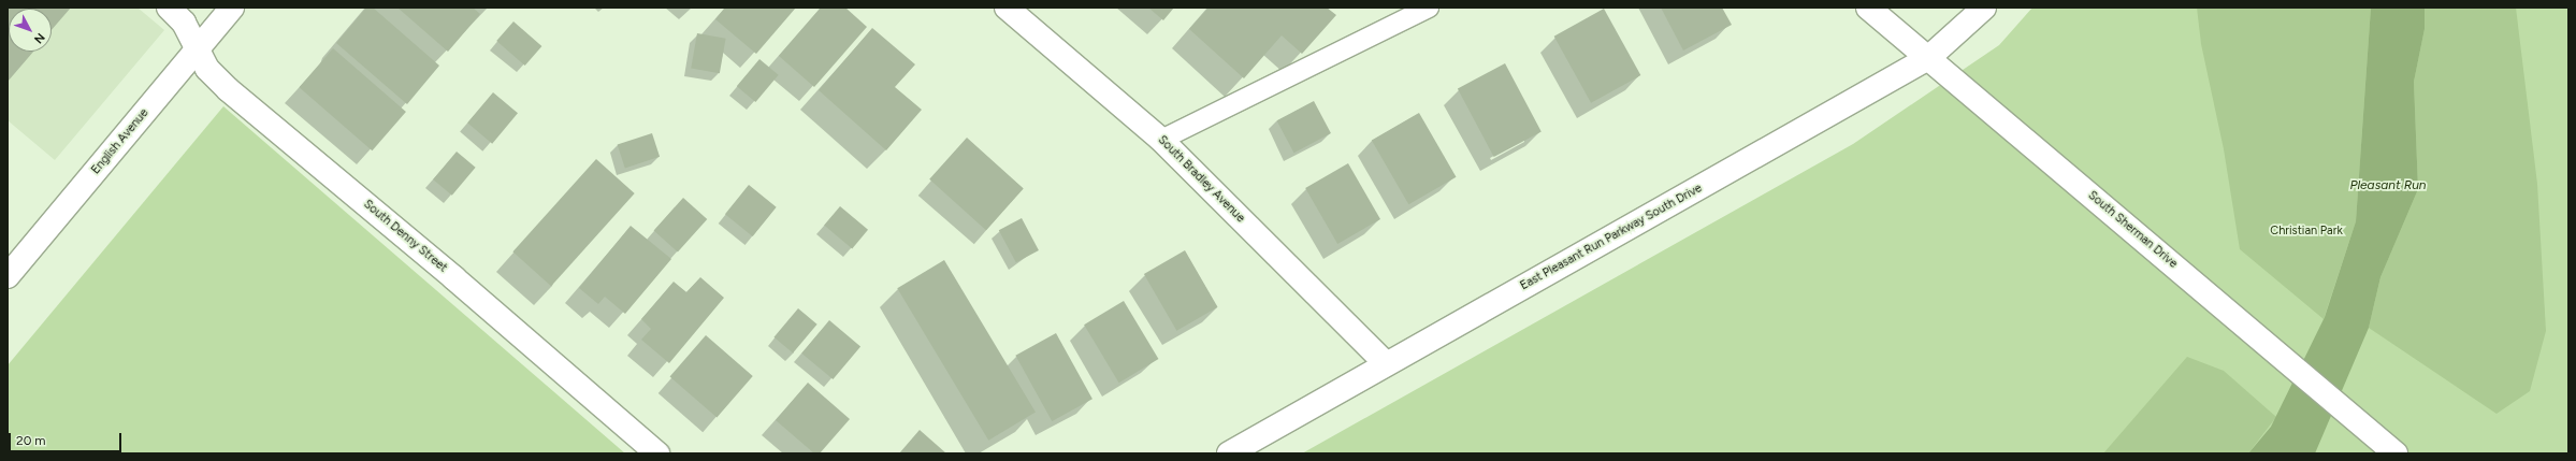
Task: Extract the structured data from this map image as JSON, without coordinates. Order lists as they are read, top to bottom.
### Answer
{
  "streets": {
    "street": [
      "English Avenue",
      "South Bradley Avenue",
      "South Sherman Drive",
      "South Denny Street",
      "East Pleasant Run Parkway South Drive"
    ]
  },
  "crossings": [
    ["English Avenue", "South Denny Street"],
    ["South Bradley Avenue", "East Pleasant Run Parkway South Drive"],
    ["South Sherman Drive", "East Pleasant Run Parkway South Drive"]
  ],
  "water": ["Pleasant Run"],
  "parks": ["Christian Park"],
  "scale_bar": "20 m",
  "north": "bottom right"
}
